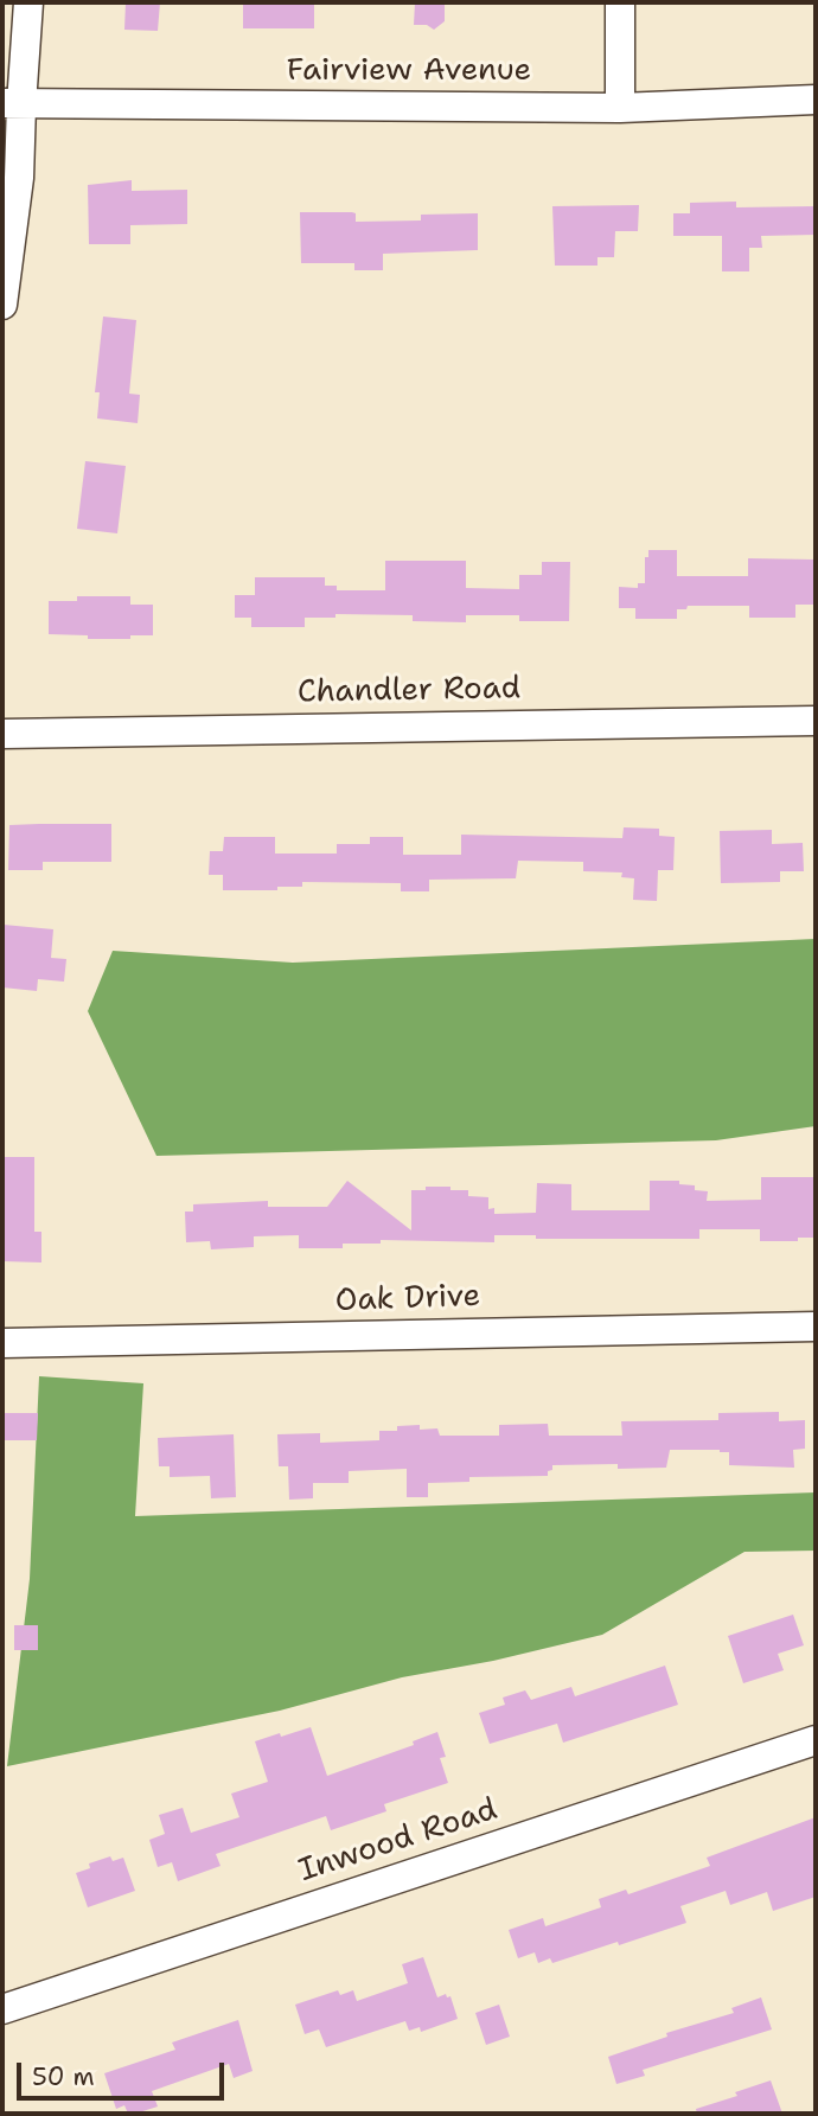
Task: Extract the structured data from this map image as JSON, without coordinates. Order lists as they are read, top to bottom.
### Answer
{
  "streets": {
    "street": [
      "Fairview Avenue",
      "Chandler Road",
      "Oak Drive",
      "Inwood Road"
    ]
  },
  "scale_bar": "50 m"
}
